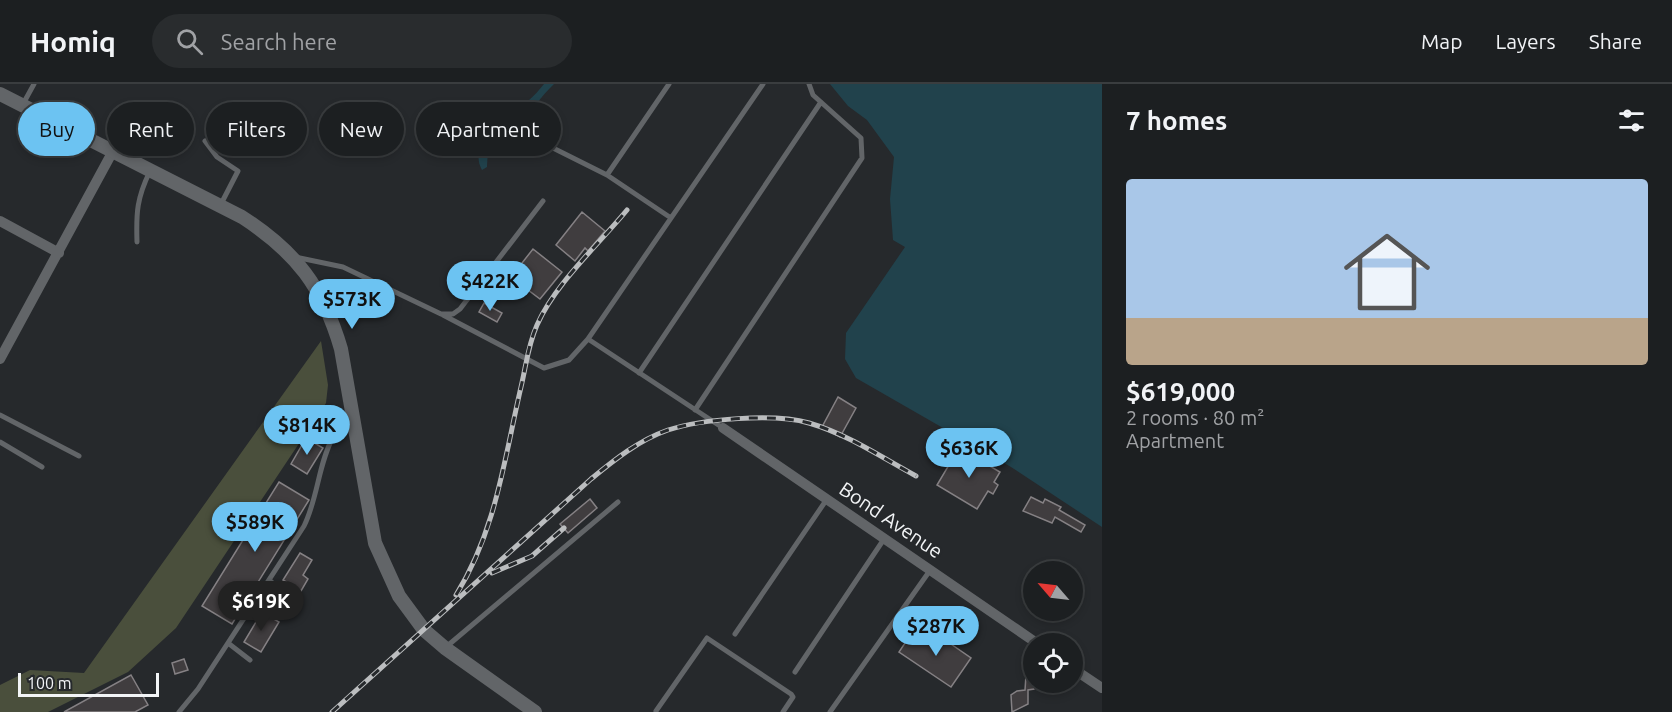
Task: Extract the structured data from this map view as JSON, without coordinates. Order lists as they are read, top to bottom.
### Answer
{
  "streets": {
    "street": ["Bond Avenue"]
  },
  "scale_bar": "100 m",
  "north": "top left",
  "page": {
    "header": "Homiq",
    "search": "Search here",
    "nav": ["Map", "Layers", "Share"],
    "heading": "7 homes",
    "chip": [
      "Buy",
      "Rent",
      "Filters",
      "New",
      "Apartment"
    ],
    "list": [
      {
        "name": "$619,000",
        "note": "2 rooms · 80 m² · Apartment"
      }
    ],
    "price": [
      "$422K",
      "$573K",
      "$814K",
      "$636K",
      "$589K",
      "$619K",
      "$287K"
    ],
    "scale": "100 m"
  }
}
